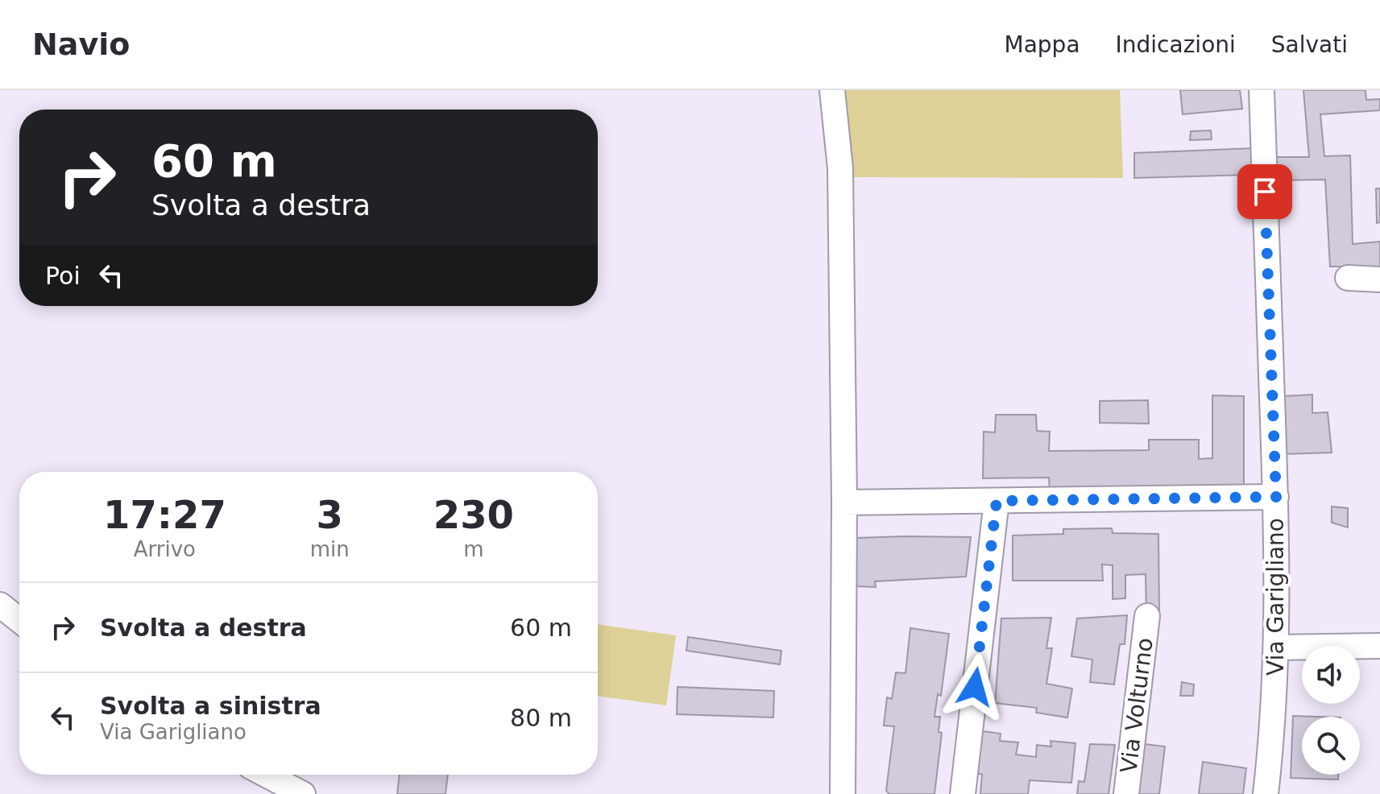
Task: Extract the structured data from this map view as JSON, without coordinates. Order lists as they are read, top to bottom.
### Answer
{
  "streets": {
    "street": ["Via Garigliano", "Via Volturno"]
  },
  "page": {
    "header": "Navio",
    "nav": ["Mappa", "Indicazioni", "Salvati"],
    "turn": ["60 m", "Svolta a destra"],
    "then": "Poi",
    "eta": [
      "17:27",
      "Arrivo",
      "3",
      "min",
      "230",
      "m"
    ],
    "list": [
      {
        "name": "Svolta a destra",
        "value": "60 m"
      },
      {
        "name": "Svolta a sinistra",
        "note": "Via Garigliano",
        "value": "80 m"
      }
    ]
  }
}
